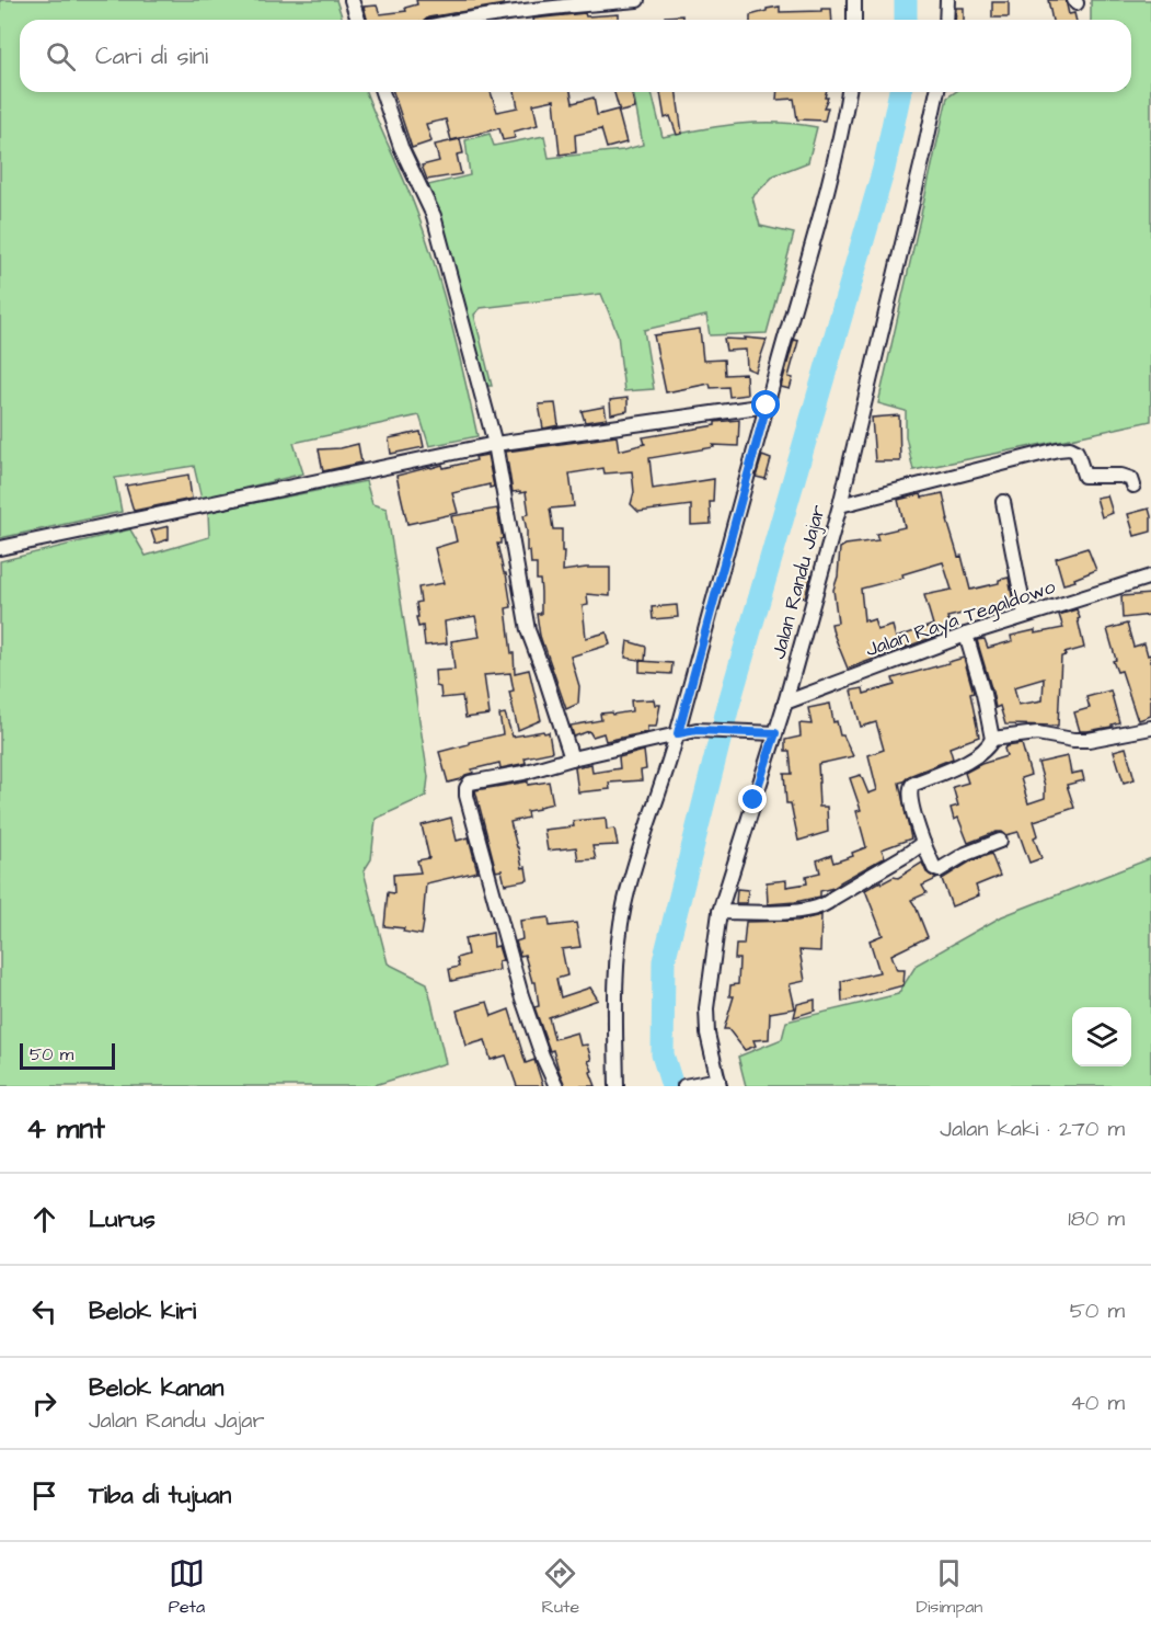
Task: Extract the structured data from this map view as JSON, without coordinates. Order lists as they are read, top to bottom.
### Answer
{
  "streets": {
    "street": ["Jalan Randu Jajar", "Jalan Raya Tegaldowo"]
  },
  "crossings": [
    ["Jalan Randu Jajar", "Jalan Raya Tegaldowo"]
  ],
  "scale_bar": "50 m",
  "page": {
    "search": "Cari di sini",
    "scale": "50 m",
    "heading": ["4 mnt", "Jalan kaki · 270 m"],
    "list": [
      ["Lurus", "180 m"],
      ["Belok kiri", "50 m"],
      ["Belok kanan", "Jalan Randu Jajar", "40 m"],
      "Tiba di tujuan"
    ],
    "nav": ["Peta", "Rute", "Disimpan"]
  }
}
